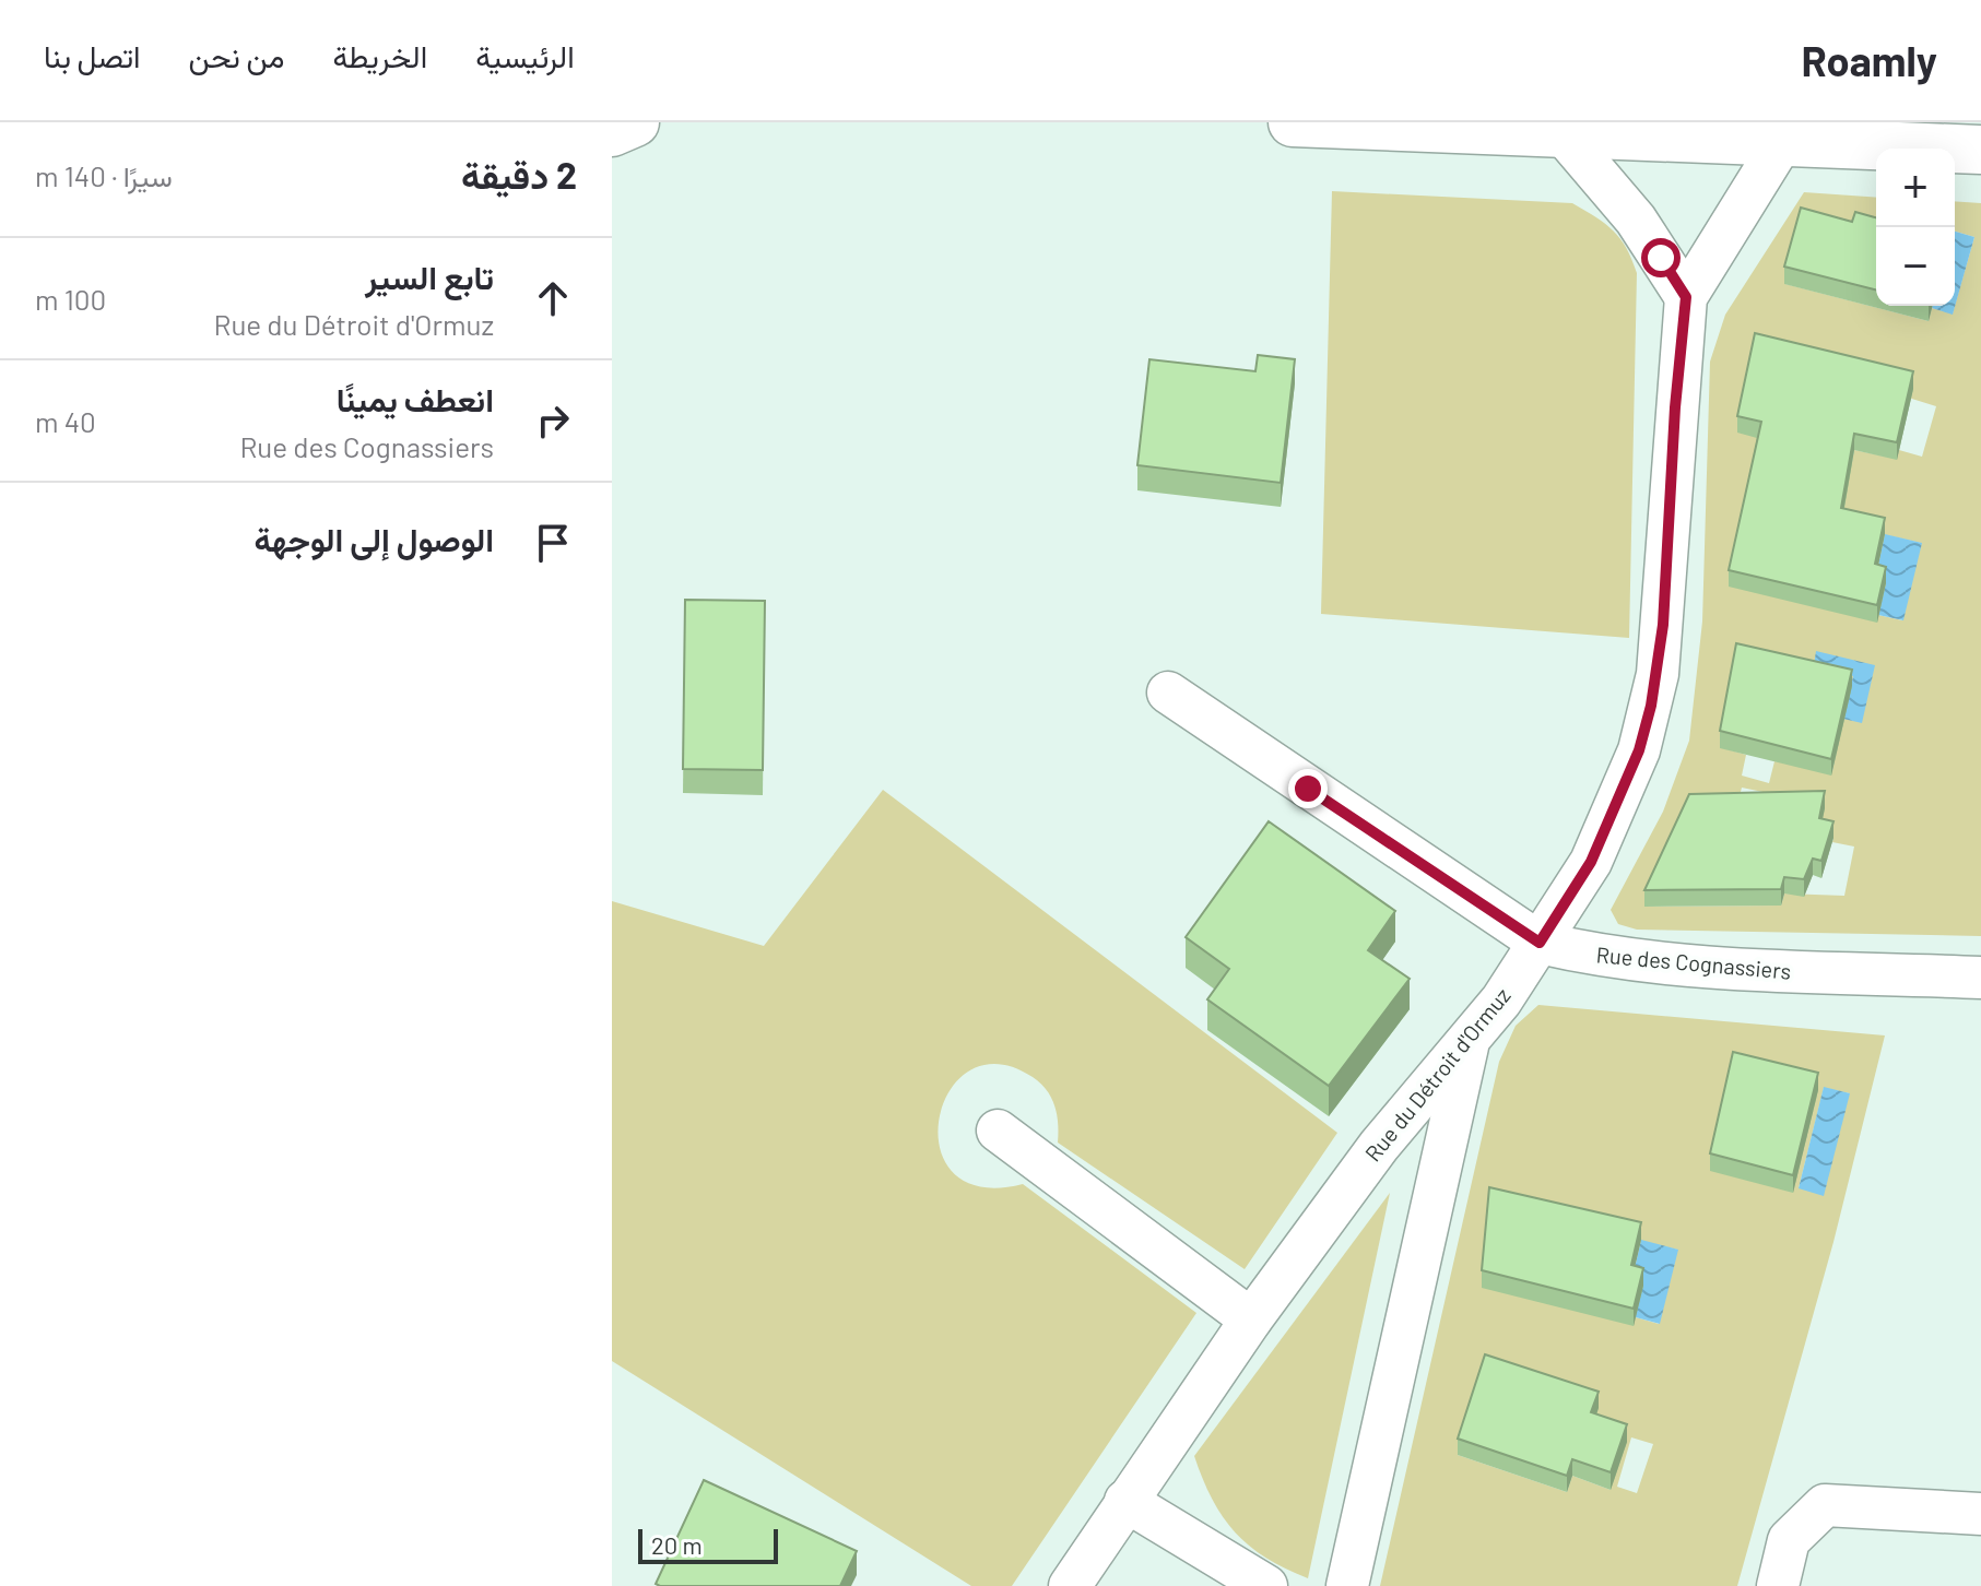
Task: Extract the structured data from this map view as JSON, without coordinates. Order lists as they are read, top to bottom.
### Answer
{
  "streets": {
    "street": ["Rue des Cognassiers", "Rue du Détroit d'Ormuz"]
  },
  "crossings": [
    ["Rue des Cognassiers", "Rue du Détroit d'Ormuz"]
  ],
  "scale_bar": "20 m",
  "page": {
    "header": "Roamly",
    "nav": [
      "الرئيسية",
      "الخريطة",
      "من نحن",
      "اتصل بنا"
    ],
    "heading": ["2 دقيقة", "سيرًا · 140 m"],
    "map_buttons": ["+", "−"],
    "list": [
      ["تابع السير", "Rue du Détroit d'Ormuz", "100 m"],
      ["انعطف يمينًا", "Rue des Cognassiers", "40 m"],
      "الوصول إلى الوجهة"
    ],
    "scale": "20 m"
  }
}
